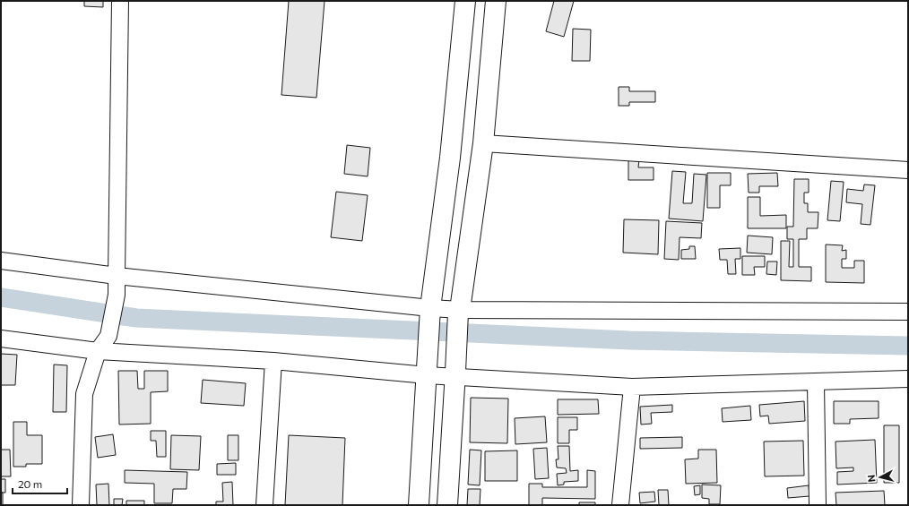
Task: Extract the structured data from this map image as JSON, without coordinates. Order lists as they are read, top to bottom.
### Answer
{
  "scale_bar": "20 m",
  "north": "left"
}
